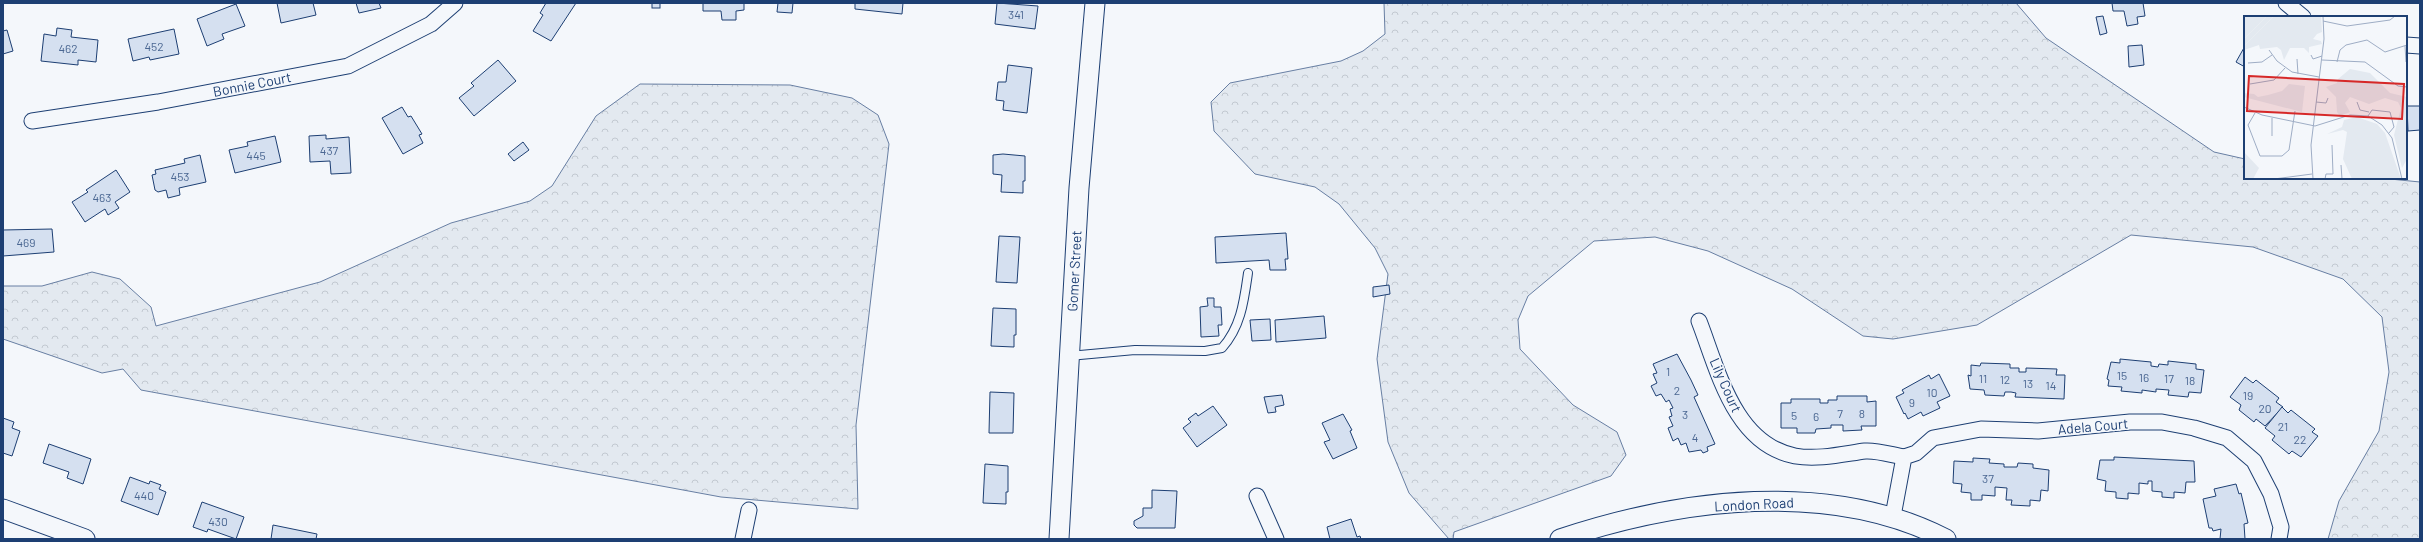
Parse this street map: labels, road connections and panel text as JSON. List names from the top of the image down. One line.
{"streets":{"street":["Bonnie Court","Gomer Street","Lily Court","Adela Court","London Road"]},"crossings":[["Lily Court","Adela Court"]],"house_numbers":["341","452","462","437","445","453","463","469","1","15","16","11","17","12","18","13","14","2","10","19","9","20","7","8","3","5","6","21","4","22","37","440","430"]}
